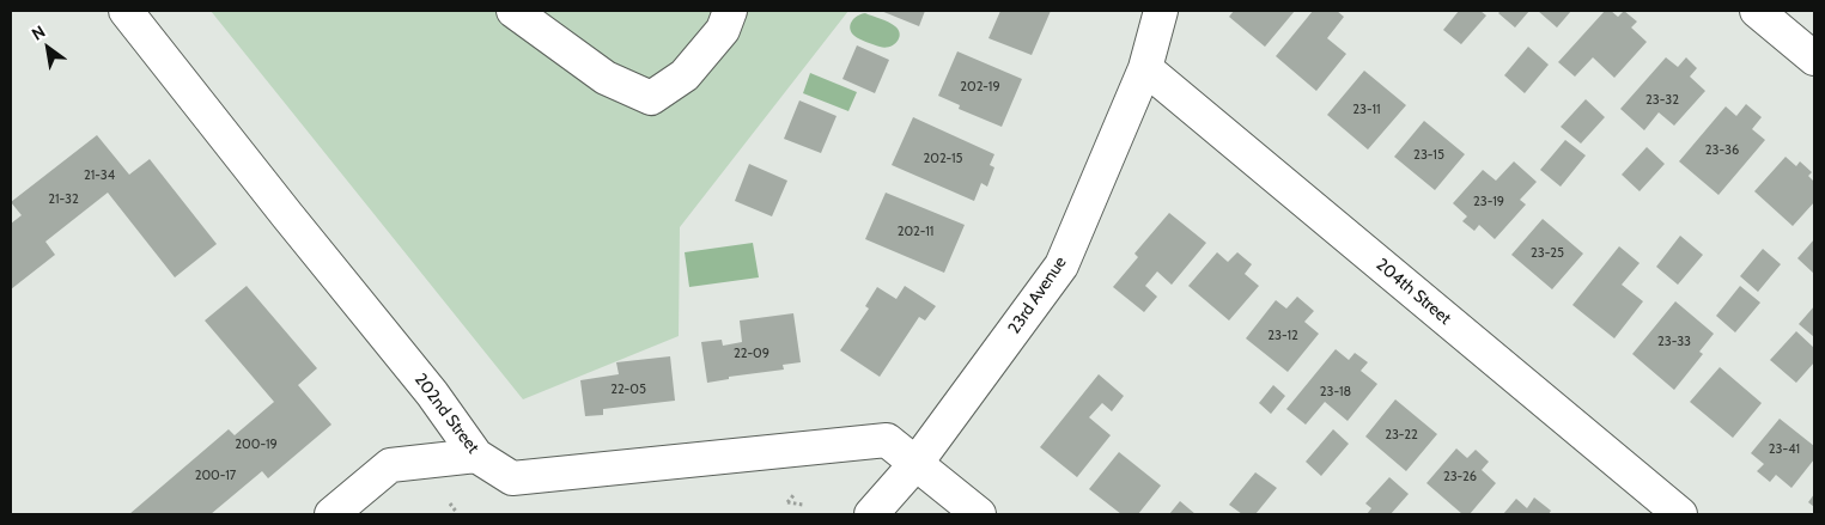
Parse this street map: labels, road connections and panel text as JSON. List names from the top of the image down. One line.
{"streets":{"street":["204th Street","23rd Avenue","202nd Street"]},"crossings":[["204th Street","23rd Avenue"],["23rd Avenue","202nd Street"]],"house_numbers":["202-19","23-32","23-11","23-36","23-15","202-15","21-34","21-32","23-19","202-11","23-25","23-12","23-33","22-09","22-05","23-18","23-22","200-19","23-41","200-17","23-26"],"north":"top left"}
